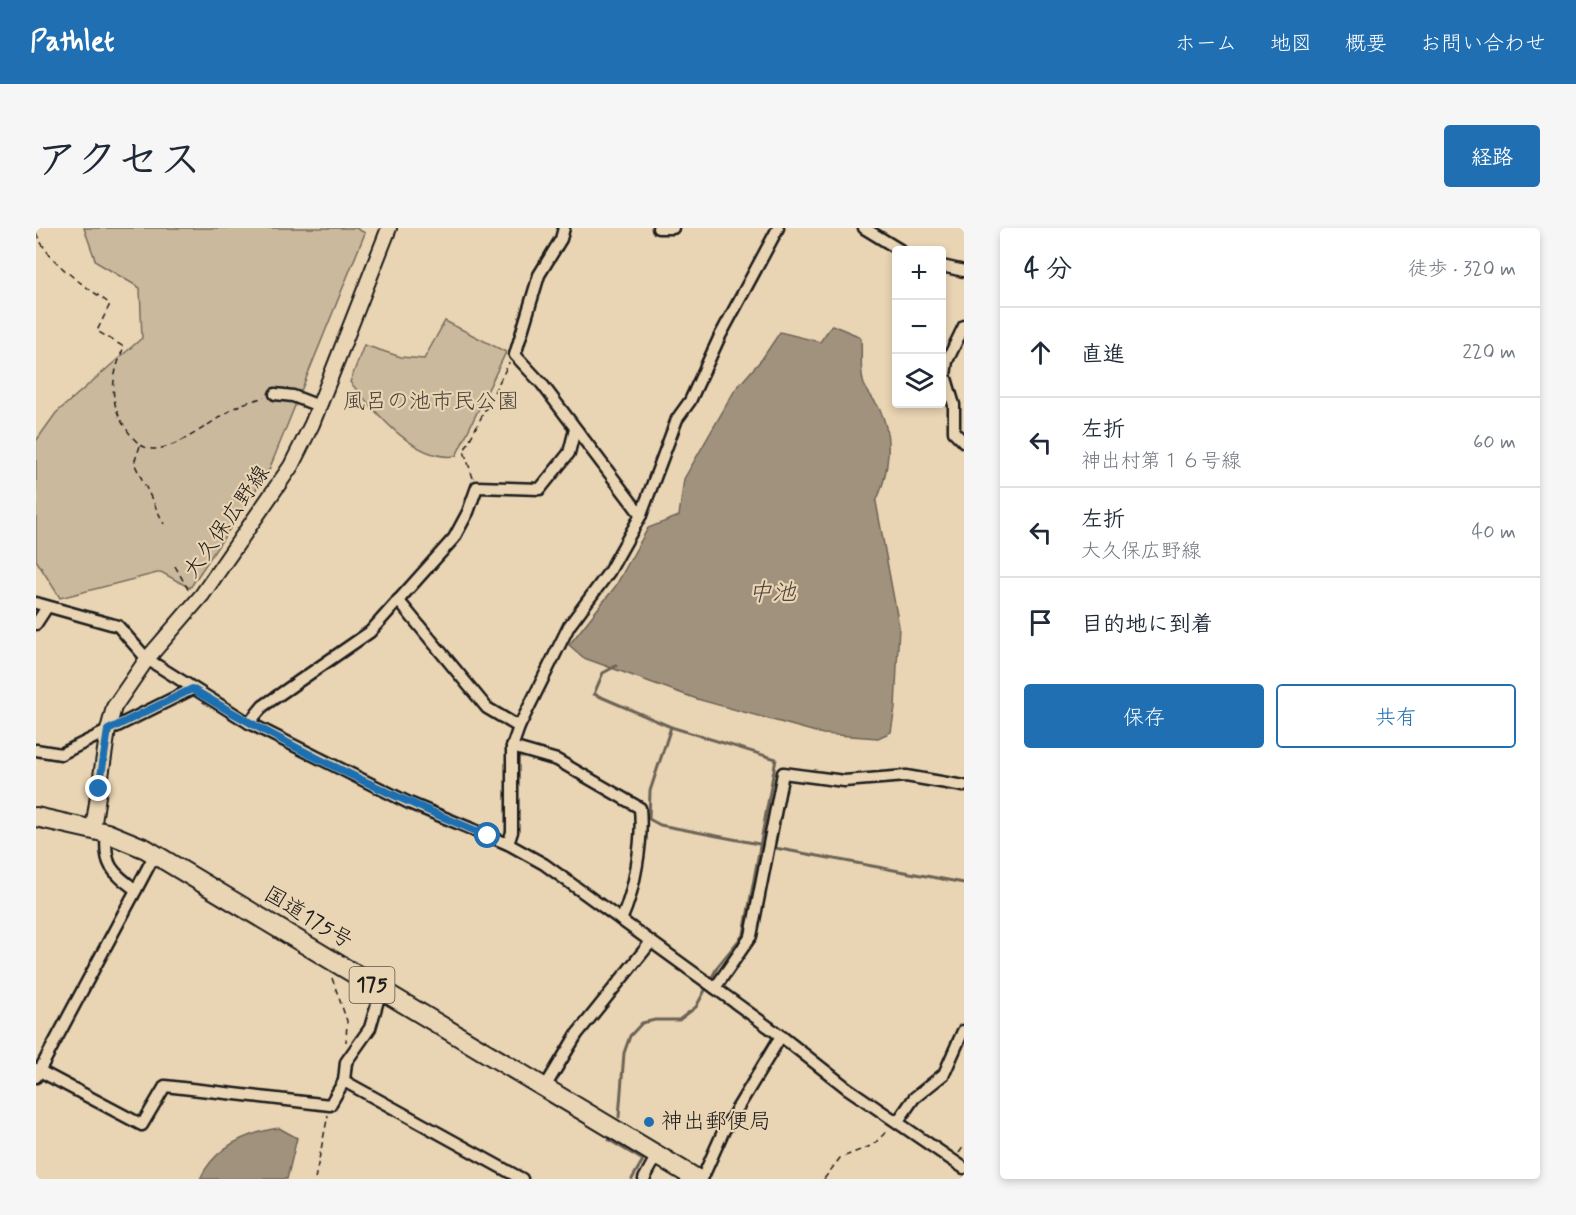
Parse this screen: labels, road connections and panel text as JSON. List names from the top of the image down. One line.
{"streets":{"highway":["国道175号","175"],"street":["大久保広野線"]},"crossings":[["大久保広野線","国道175号"]],"water":["中池"],"parks":["風呂の池市民公園"],"places":["神出郵便局"],"page":{"header":"Pathlet","nav":["ホーム","地図","概要","お問い合わせ"],"title":"アクセス","buttons":["経路",["保存","共有"]],"heading":["4 分","徒歩 · 320 m"],"map_buttons":["+","−"],"list":[["直進","220 m"],["左折","神出村第１６号線","60 m"],["左折","大久保広野線","40 m"],"目的地に到着"]}}
